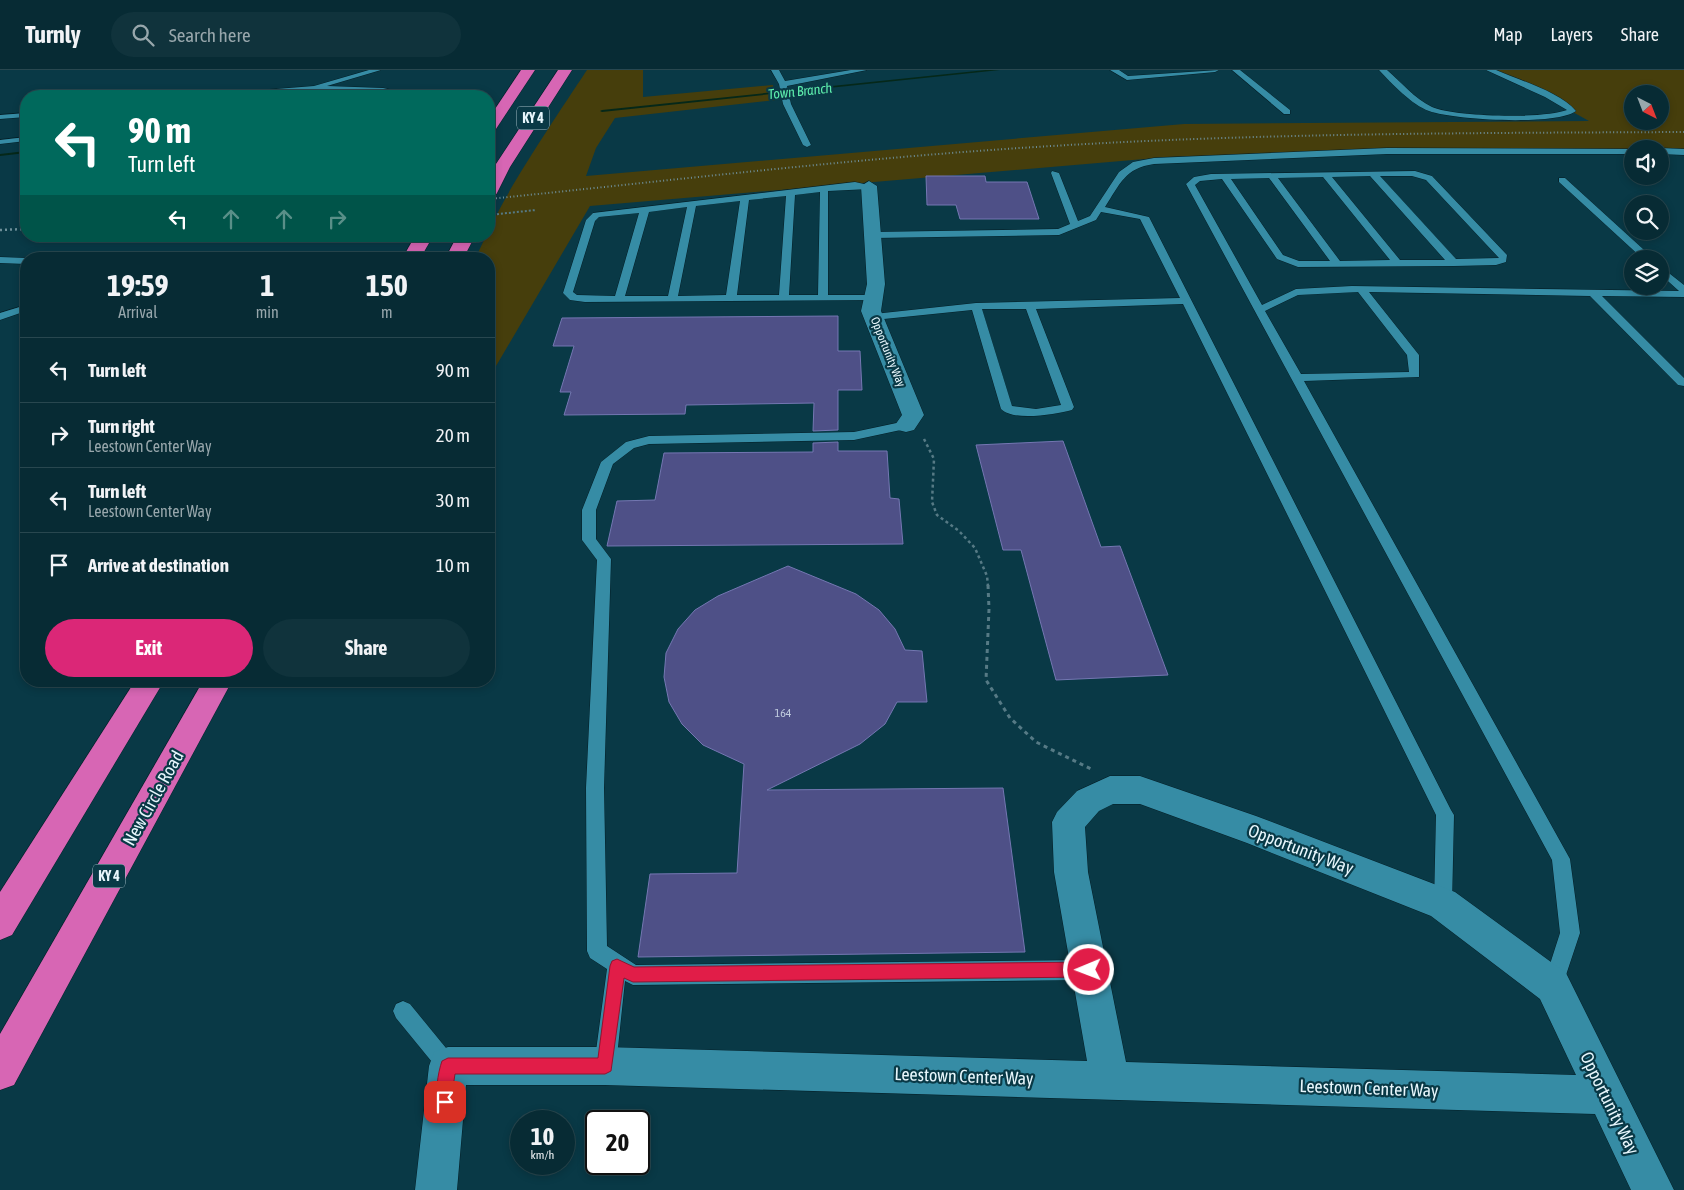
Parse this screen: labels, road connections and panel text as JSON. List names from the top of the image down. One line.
{"streets":{"highway":["KY 4","New Circle Road"],"street":["Opportunity Way","Leestown Center Way"]},"crossings":[["Opportunity Way","Leestown Center Way"]],"water":["Town Branch"],"house_numbers":["164"],"north":"bottom right","page":{"header":"Turnly","search":"Search here","nav":["Map","Layers","Share"],"turn":["90 m","Turn left"],"eta":["19:59","Arrival","1","min","150","m"],"list":[{"name":"Turn left","value":"90 m"},{"name":"Turn right","note":"Leestown Center Way","value":"20 m"},{"name":"Turn left","note":"Leestown Center Way","value":"30 m"},{"name":"Arrive at destination","value":"10 m"}],"buttons":["Exit","Share"],"speed":"10 km/h","limit":"20"}}
